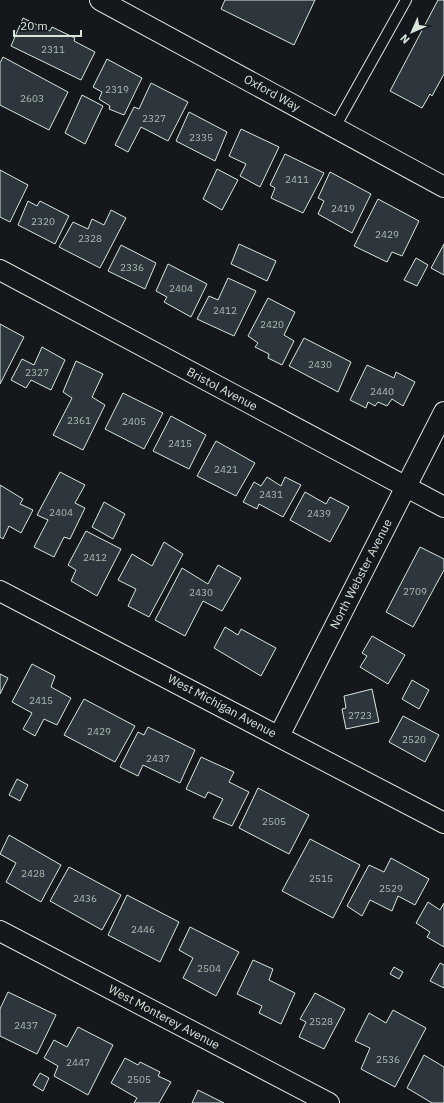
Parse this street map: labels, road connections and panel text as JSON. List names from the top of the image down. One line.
{"streets":{"street":["Oxford Way","Bristol Avenue","North Webster Avenue","West Michigan Avenue","West Monterey Avenue"]},"crossings":[["Bristol Avenue","North Webster Avenue"],["North Webster Avenue","West Michigan Avenue"]],"house_numbers":["2311","2319","2603","2327","2335","2411","2419","2320","2429","2328","2336","2404","2412","2420","2430","2327","2440","2361","2405","2415","2421","2431","2404","2439","2412","2709","2430","2415","2723","2429","2520","2437","2505","2428","2515","2529","2436","2446","2504","2528","2437","2536","2447","2505"],"scale_bar":"20 m","north":"bottom left"}
